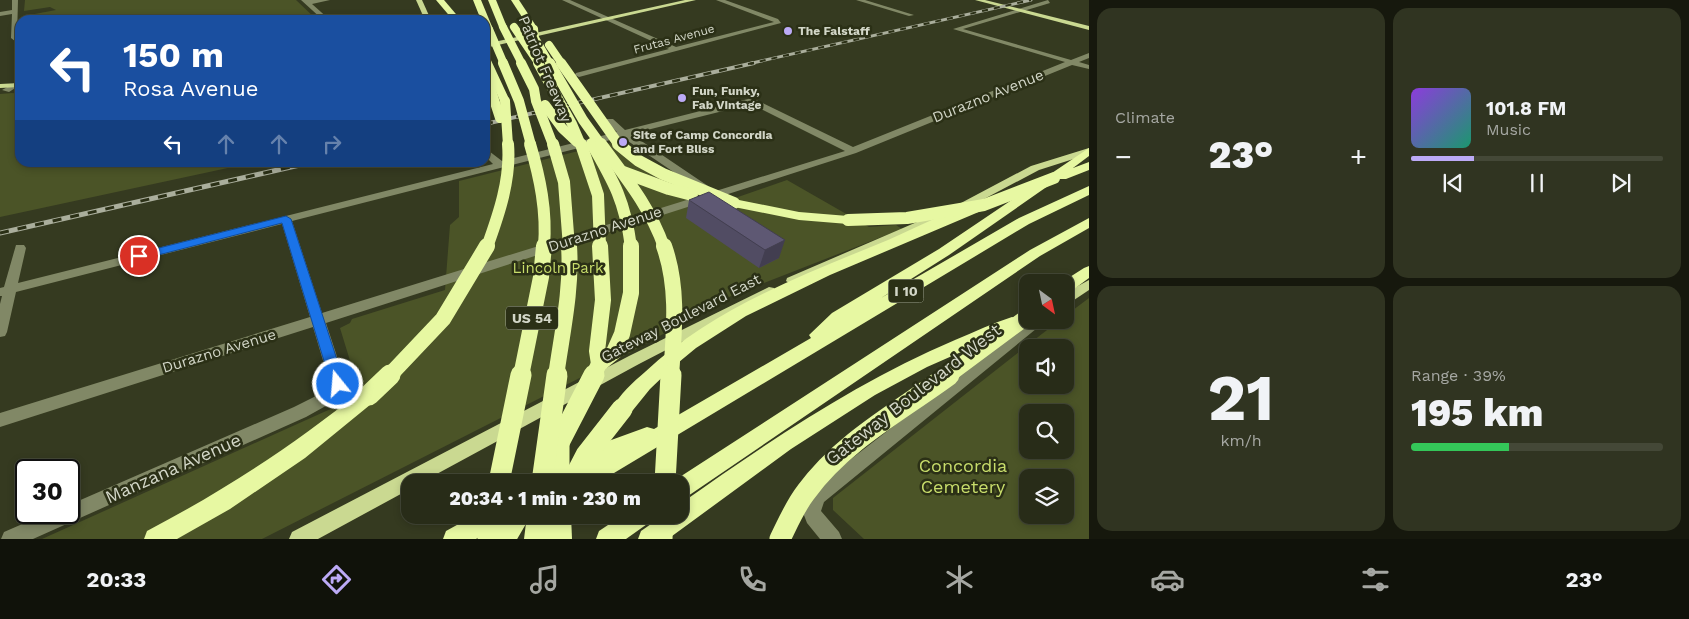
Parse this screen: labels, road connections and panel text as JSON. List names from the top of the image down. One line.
{"streets":{"highway":["Patriot Freeway","I 10","US 54"],"main road":["Gateway Boulevard East"],"street":["Frutas Avenue","Durazno Avenue","Gateway Boulevard West","Manzana Avenue"]},"crossings":[["Durazno Avenue","Manzana Avenue"]],"parks":["Lincoln Park","Concordia Cemetery"],"places":["The Falstaff","Fun, Funky, Fab Vintage","Site of Camp Concordia and Fort Bliss"],"north":"bottom right","page":{"tile":["Climate",["21","km/h"],["Range · 39%","195 km"]],"turn":["150 m","Rosa Avenue"],"song":["101.8 FM","Music"],"heat":["−","23°","+"],"limit":"30","trip":"20:34 · 1 min · 230 m","tabs":["20:33","23°"]}}
